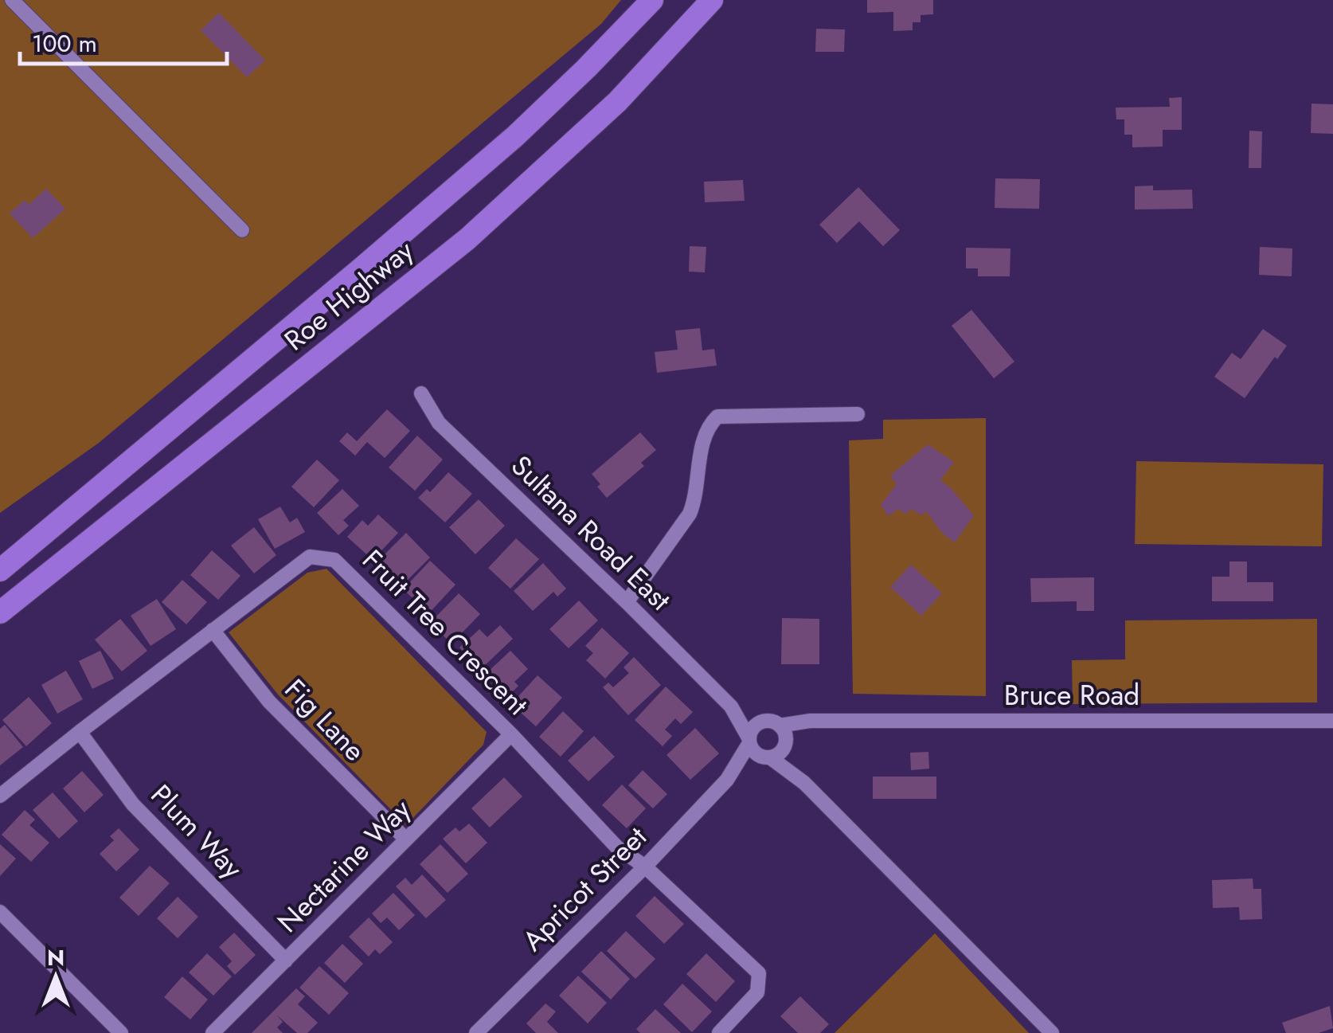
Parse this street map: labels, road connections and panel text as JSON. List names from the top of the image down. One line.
{"streets":{"highway":["Roe Highway"],"street":["Sultana Road East","Fruit Tree Crescent","Bruce Road","Fig Lane","Plum Way","Nectarine Way","Apricot Street"]},"crossings":[["Sultana Road East","Bruce Road"],["Sultana Road East","Apricot Street"],["Fruit Tree Crescent","Fig Lane"],["Fruit Tree Crescent","Plum Way"],["Fruit Tree Crescent","Nectarine Way"],["Fruit Tree Crescent","Apricot Street"],["Bruce Road","Apricot Street"],["Fig Lane","Nectarine Way"],["Plum Way","Nectarine Way"]],"scale_bar":"100 m","north":"top"}
